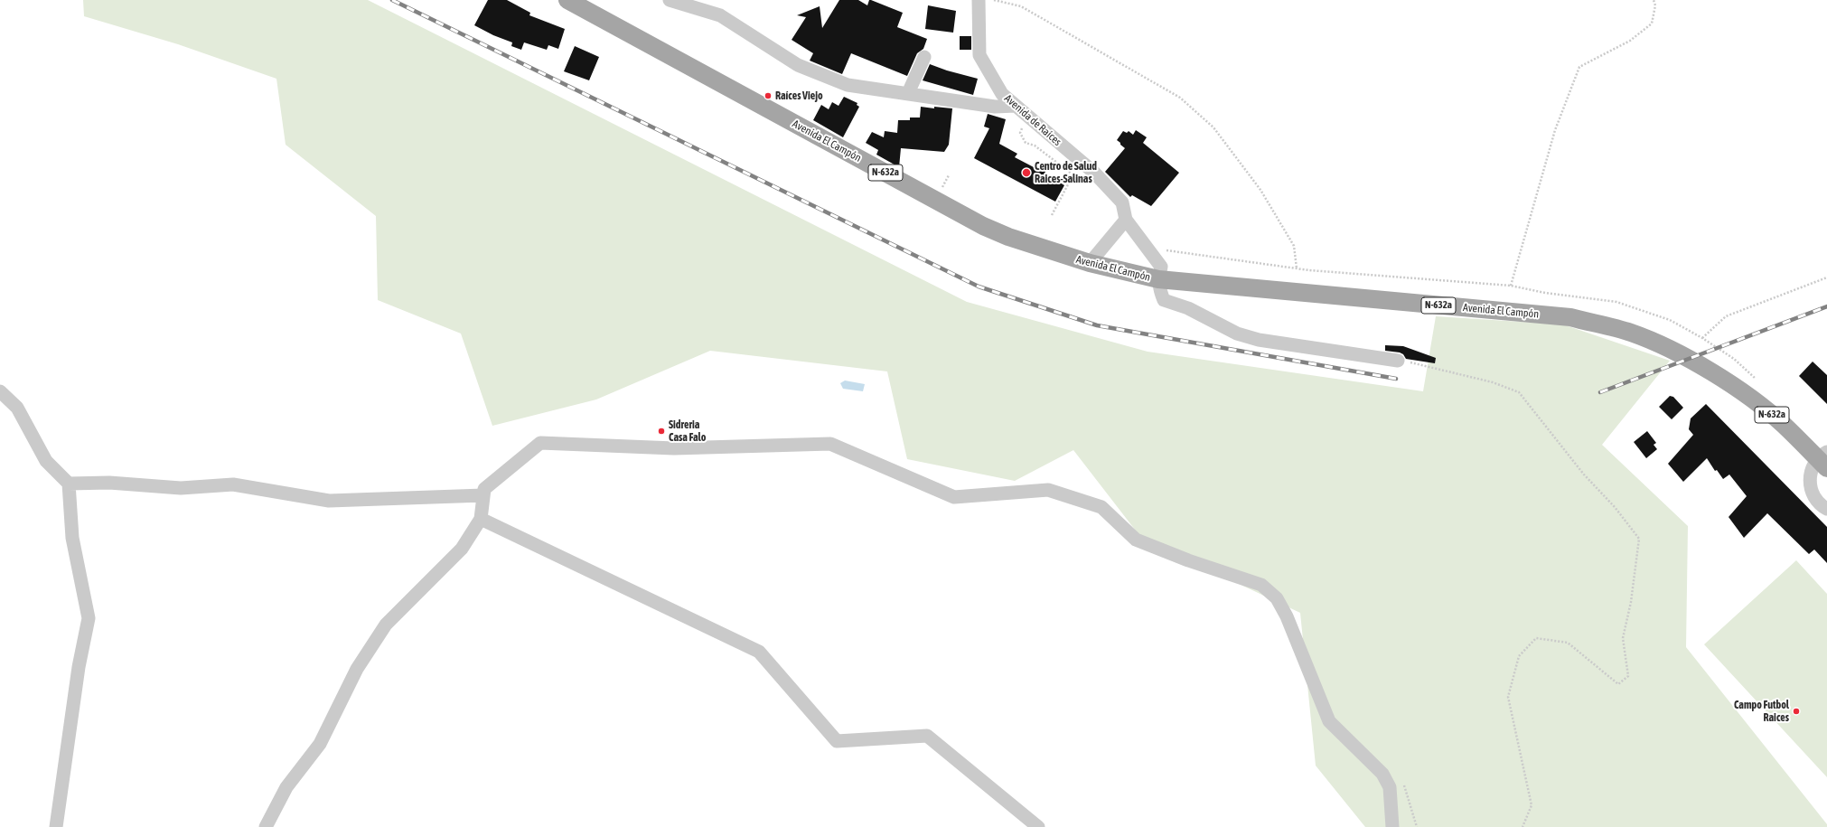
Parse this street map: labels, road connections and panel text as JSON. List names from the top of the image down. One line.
{"streets":{"main road":["Avenida El Campón","N-632a"],"street":["Avenida de Raíces"]},"crossings":[["Avenida de Raíces","Avenida El Campón"]],"places":["Raíces Viejo","Centro de Salud Raices-Salinas","Sidreria Casa Falo","Campo Futbol Raices"]}
